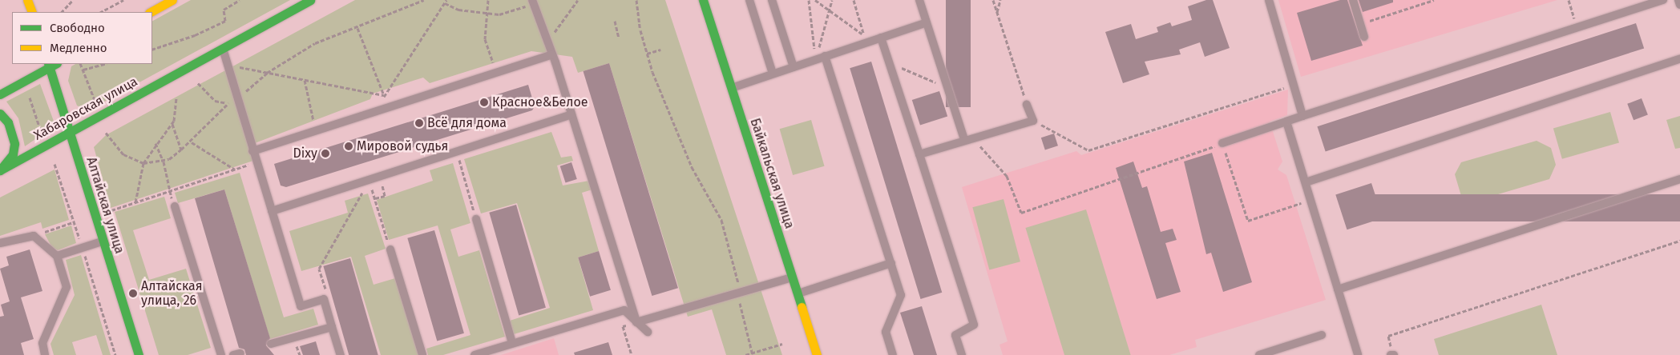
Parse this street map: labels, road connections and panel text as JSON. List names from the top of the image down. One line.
{"streets":{"street":["Хабаровская улица","Байкальская улица","Алтайская улица"]},"crossings":[["Хабаровская улица","Алтайская улица"]],"places":["Красное&Белое","Всё для дома","Мировой судья","Dixy","Алтайская улица, 26"],"legend":["Свободно","Медленно"]}
